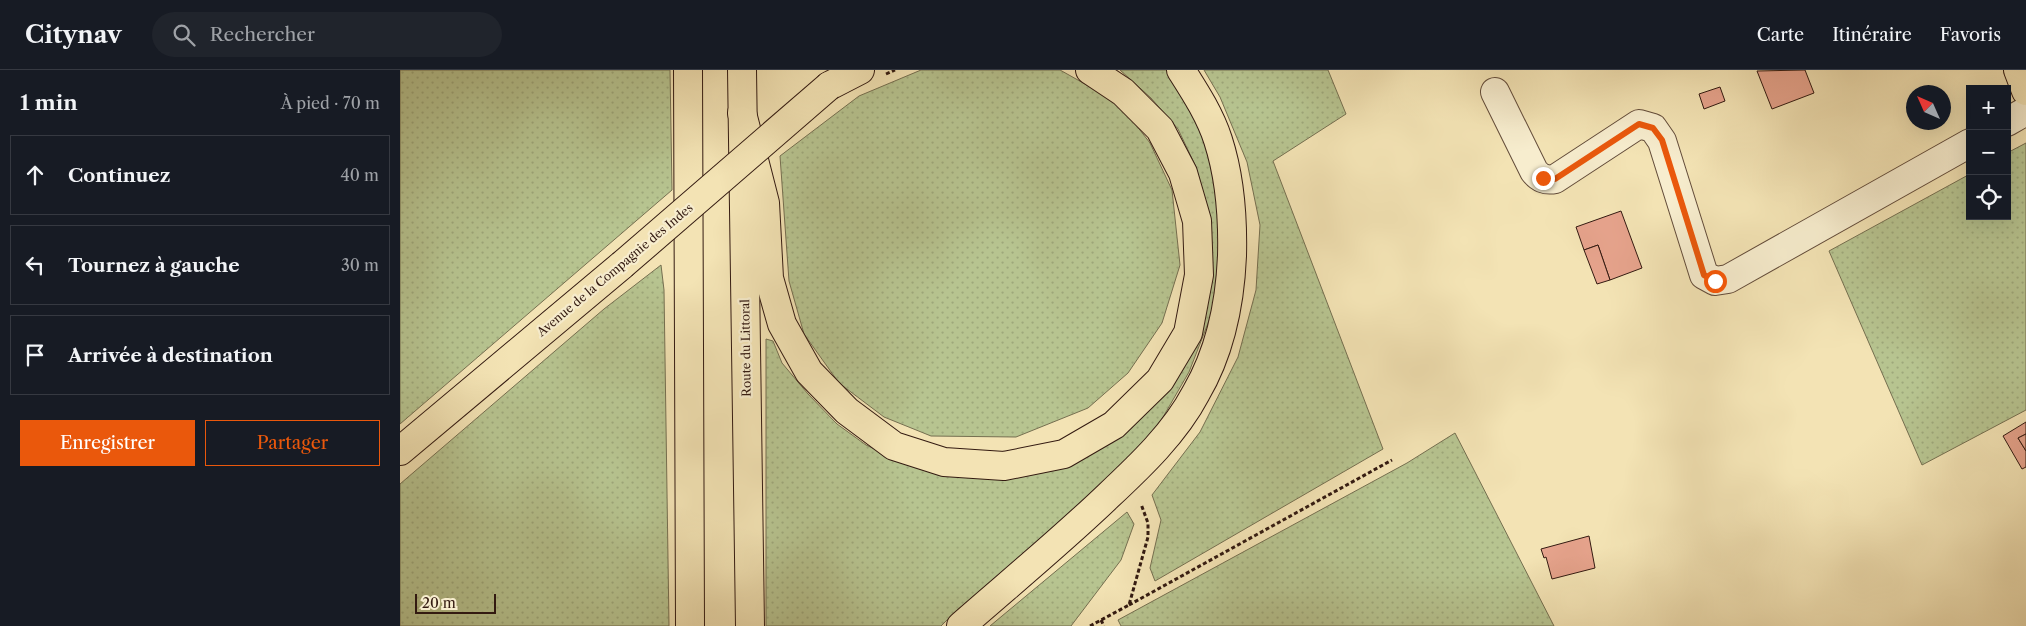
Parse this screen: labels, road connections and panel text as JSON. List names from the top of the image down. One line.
{"streets":{"main road":["Avenue de la Compagnie des Indes","Route du Littoral"]},"scale_bar":"20 m","north":"top left","page":{"header":"Citynav","search":"Rechercher","nav":["Carte","Itinéraire","Favoris"],"heading":["1 min","À pied · 70 m"],"map_buttons":["+","−"],"list":[["Continuez","40 m"],["Tournez à gauche","30 m"],"Arrivée à destination"],"buttons":["Enregistrer","Partager"],"scale":"20 m"}}
